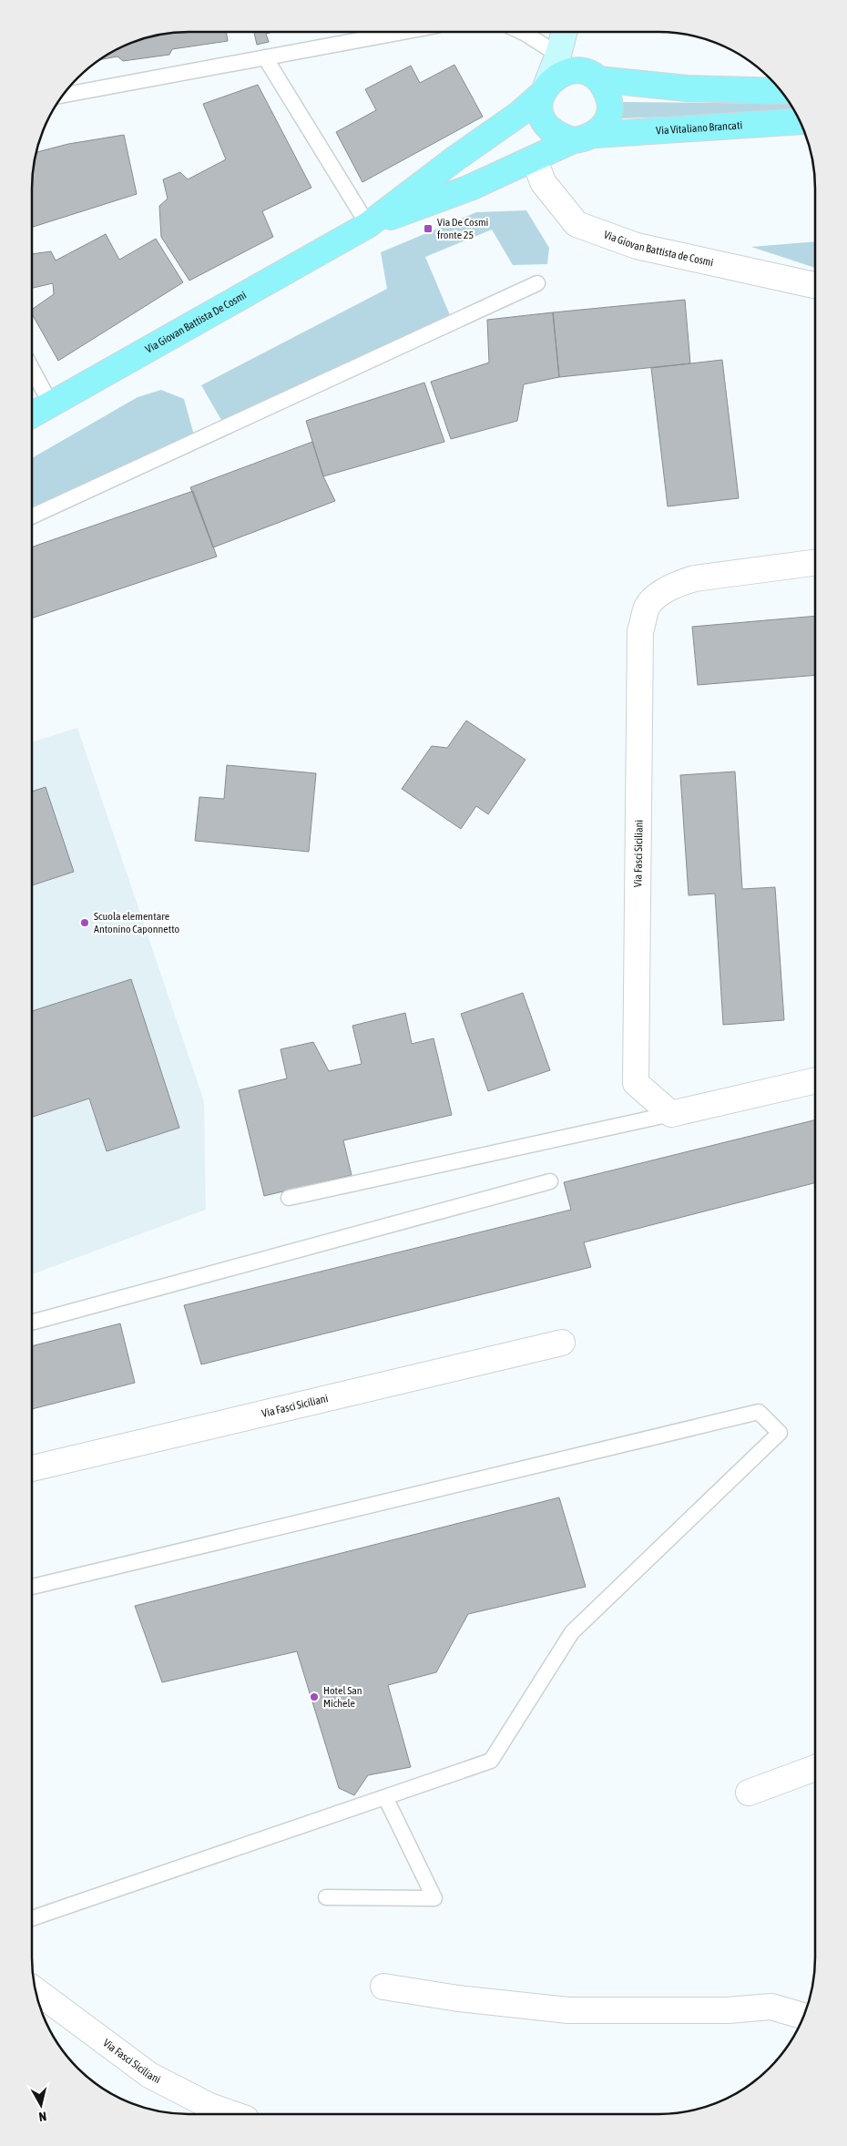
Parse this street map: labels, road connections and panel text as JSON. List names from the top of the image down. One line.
{"streets":{"main road":["Via Vitaliano Brancati","Via Giovan Battista De Cosmi"],"street":["Via Giovan Battista de Cosmi","Via Fasci Siciliani"]},"places":{"transit":["Via De Cosmi fronte 25"],"other":["Scuola elementare Antonino Caponnetto","Hotel San Michele"]},"north":"bottom"}
